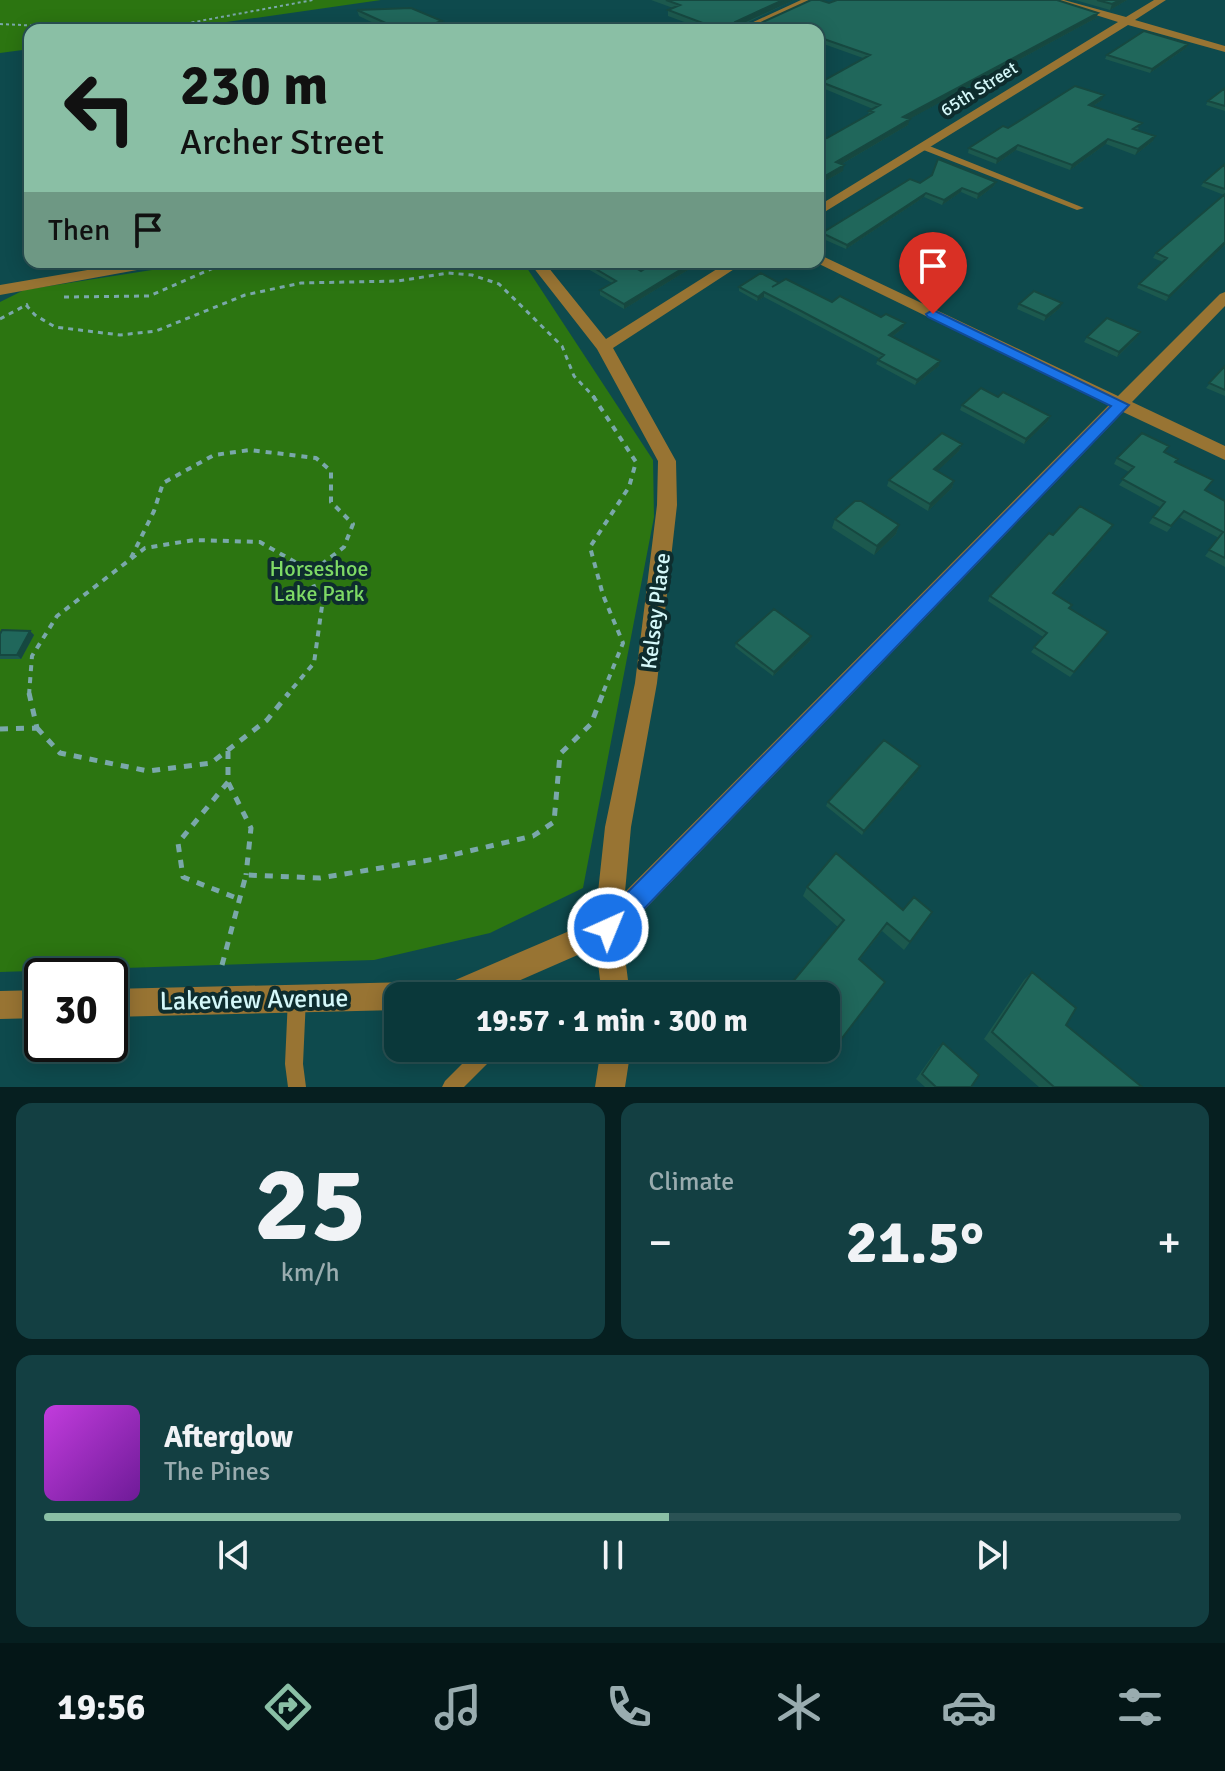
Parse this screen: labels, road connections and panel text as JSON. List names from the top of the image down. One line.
{"streets":{"street":["65th Street","Kelsey Place","Lakeview Avenue"]},"crossings":[["Kelsey Place","Lakeview Avenue"]],"parks":["Horseshoe Lake Park"],"page":{"turn":["230 m","Archer Street"],"then":"Then","limit":"30","trip":"19:57 · 1 min · 300 m","tile":[["25","km/h"],"Climate"],"heat":["−","21.5°","+"],"song":["Afterglow","The Pines"],"tabs":"19:56"}}
